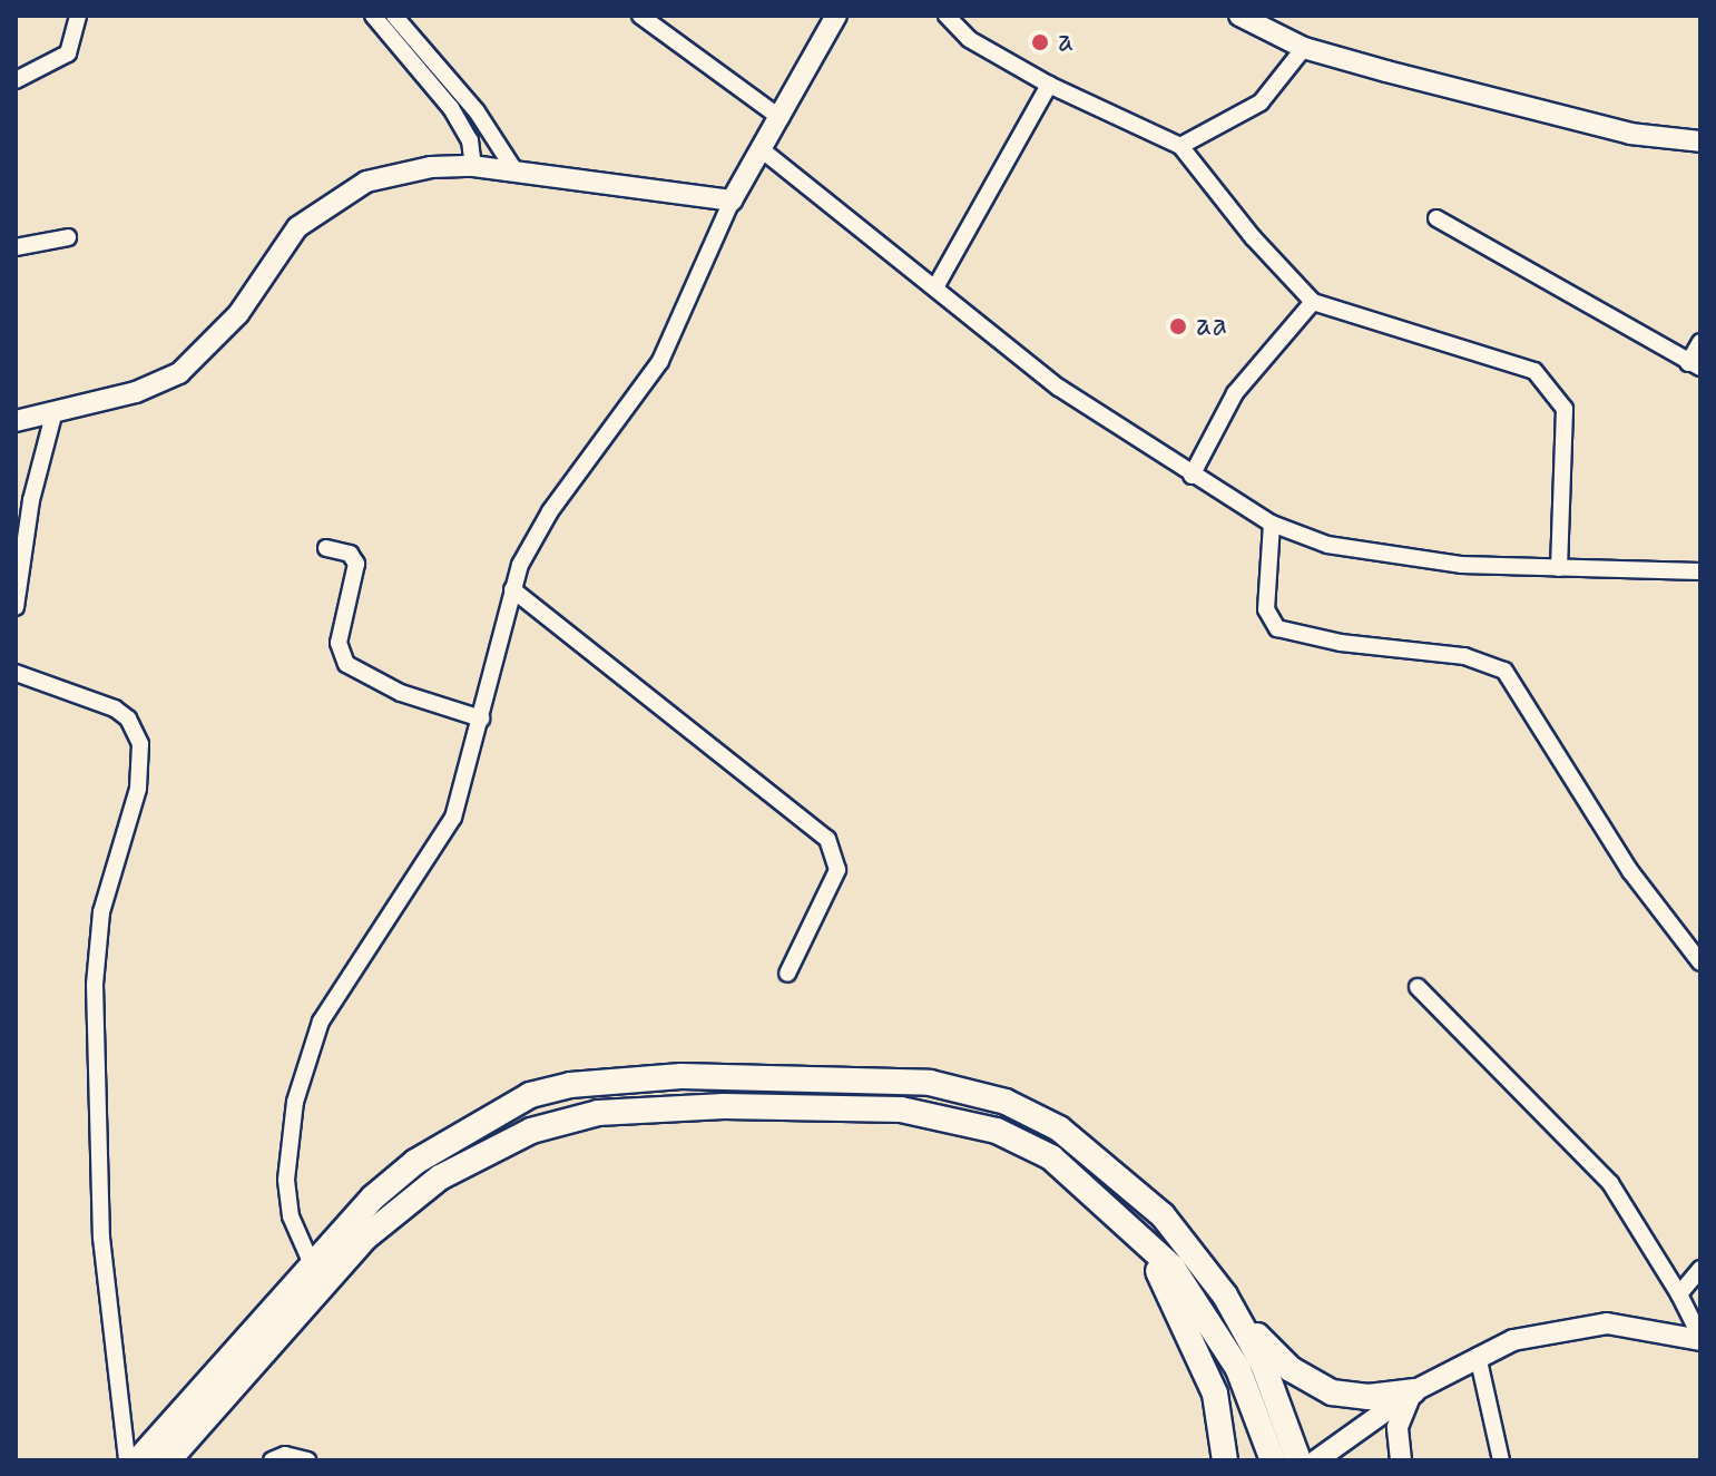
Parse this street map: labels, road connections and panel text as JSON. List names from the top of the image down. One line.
{"places":["a","aa"]}
